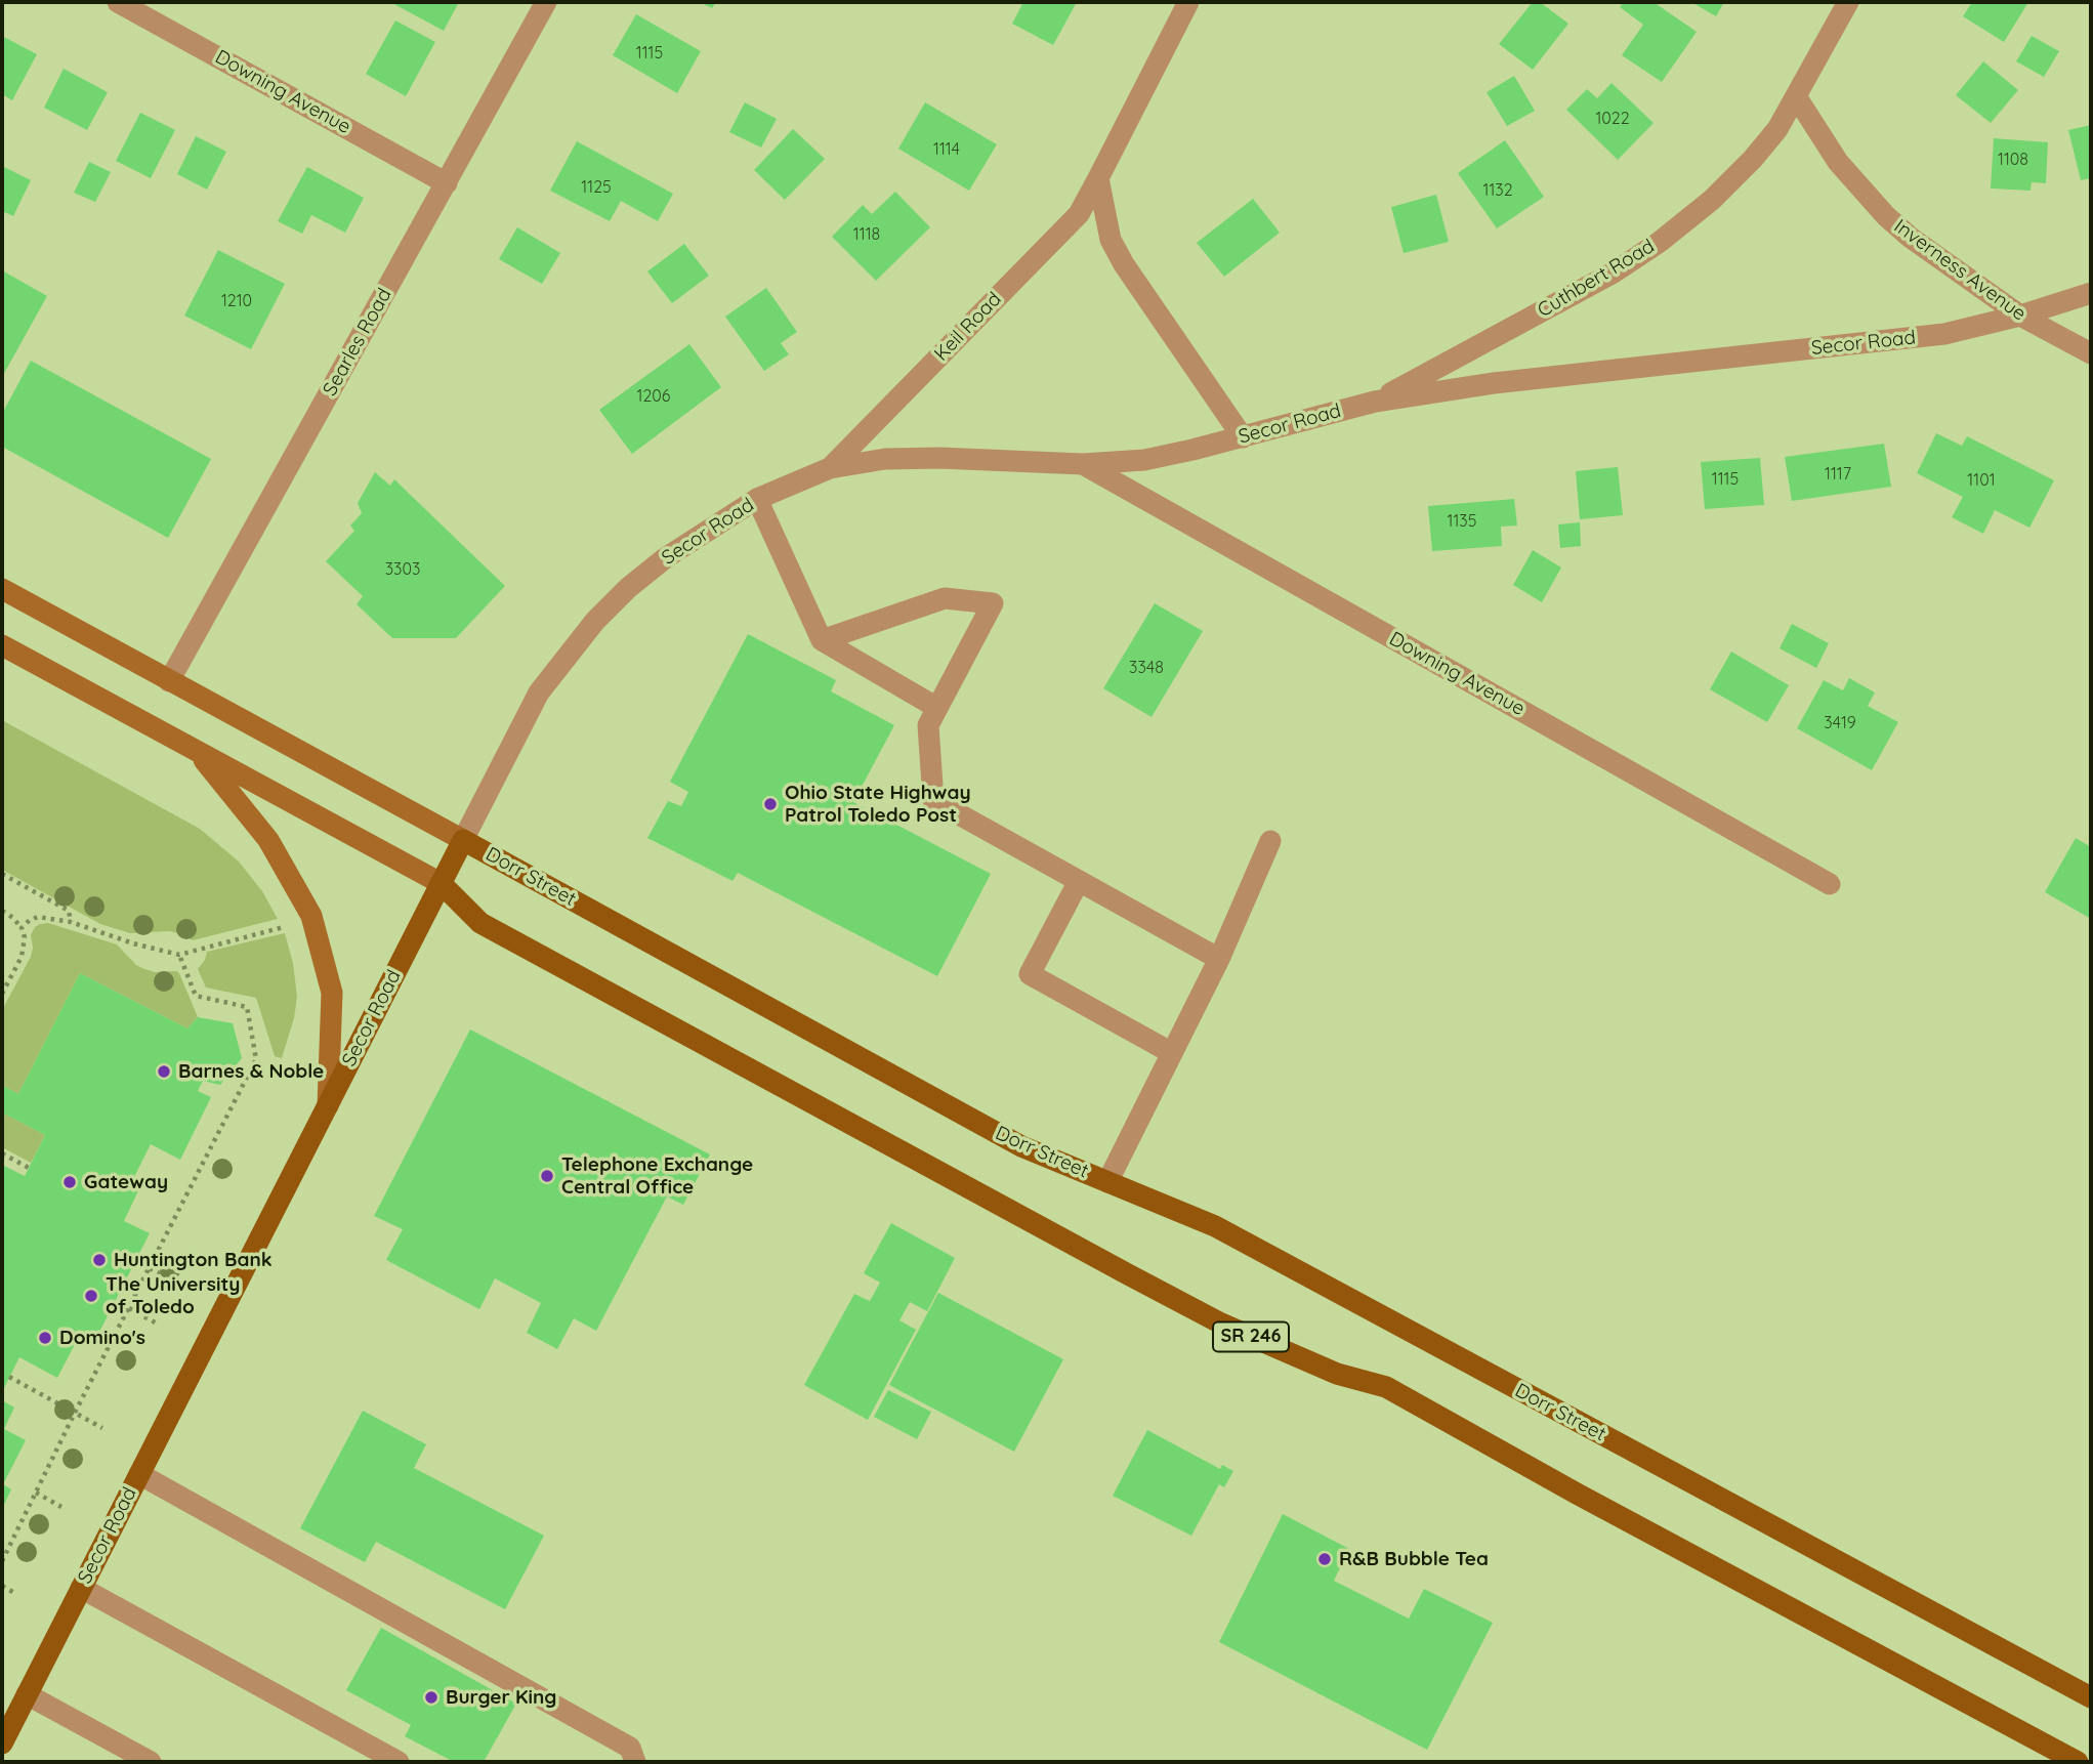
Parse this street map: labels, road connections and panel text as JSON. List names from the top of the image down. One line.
{"streets":{"main road":["Secor Road","Dorr Street","SR 246"],"street":["Downing Avenue","Inverness Avenue","Cuthbert Road","Keil Road","Searles Road"]},"crossings":[["Downing Avenue","Searles Road"],["Downing Avenue","Secor Road"],["Inverness Avenue","Cuthbert Road"],["Inverness Avenue","Secor Road"],["Cuthbert Road","Secor Road"],["Keil Road","Secor Road"],["Searles Road","Dorr Street"],["Secor Road","Dorr Street"],["Secor Road","SR 246"]],"places":["Ohio State Highway Patrol Toledo Post","Barnes & Noble","Telephone Exchange Central Office","Gateway","Huntington Bank","The University of Toledo","Domino's","R&B Bubble Tea","Burger King"],"house_numbers":["1115","1022","1114","1108","1125","1132","1118","1210","1206","1117","1115","1101","1135","3303","3348","3419"]}
